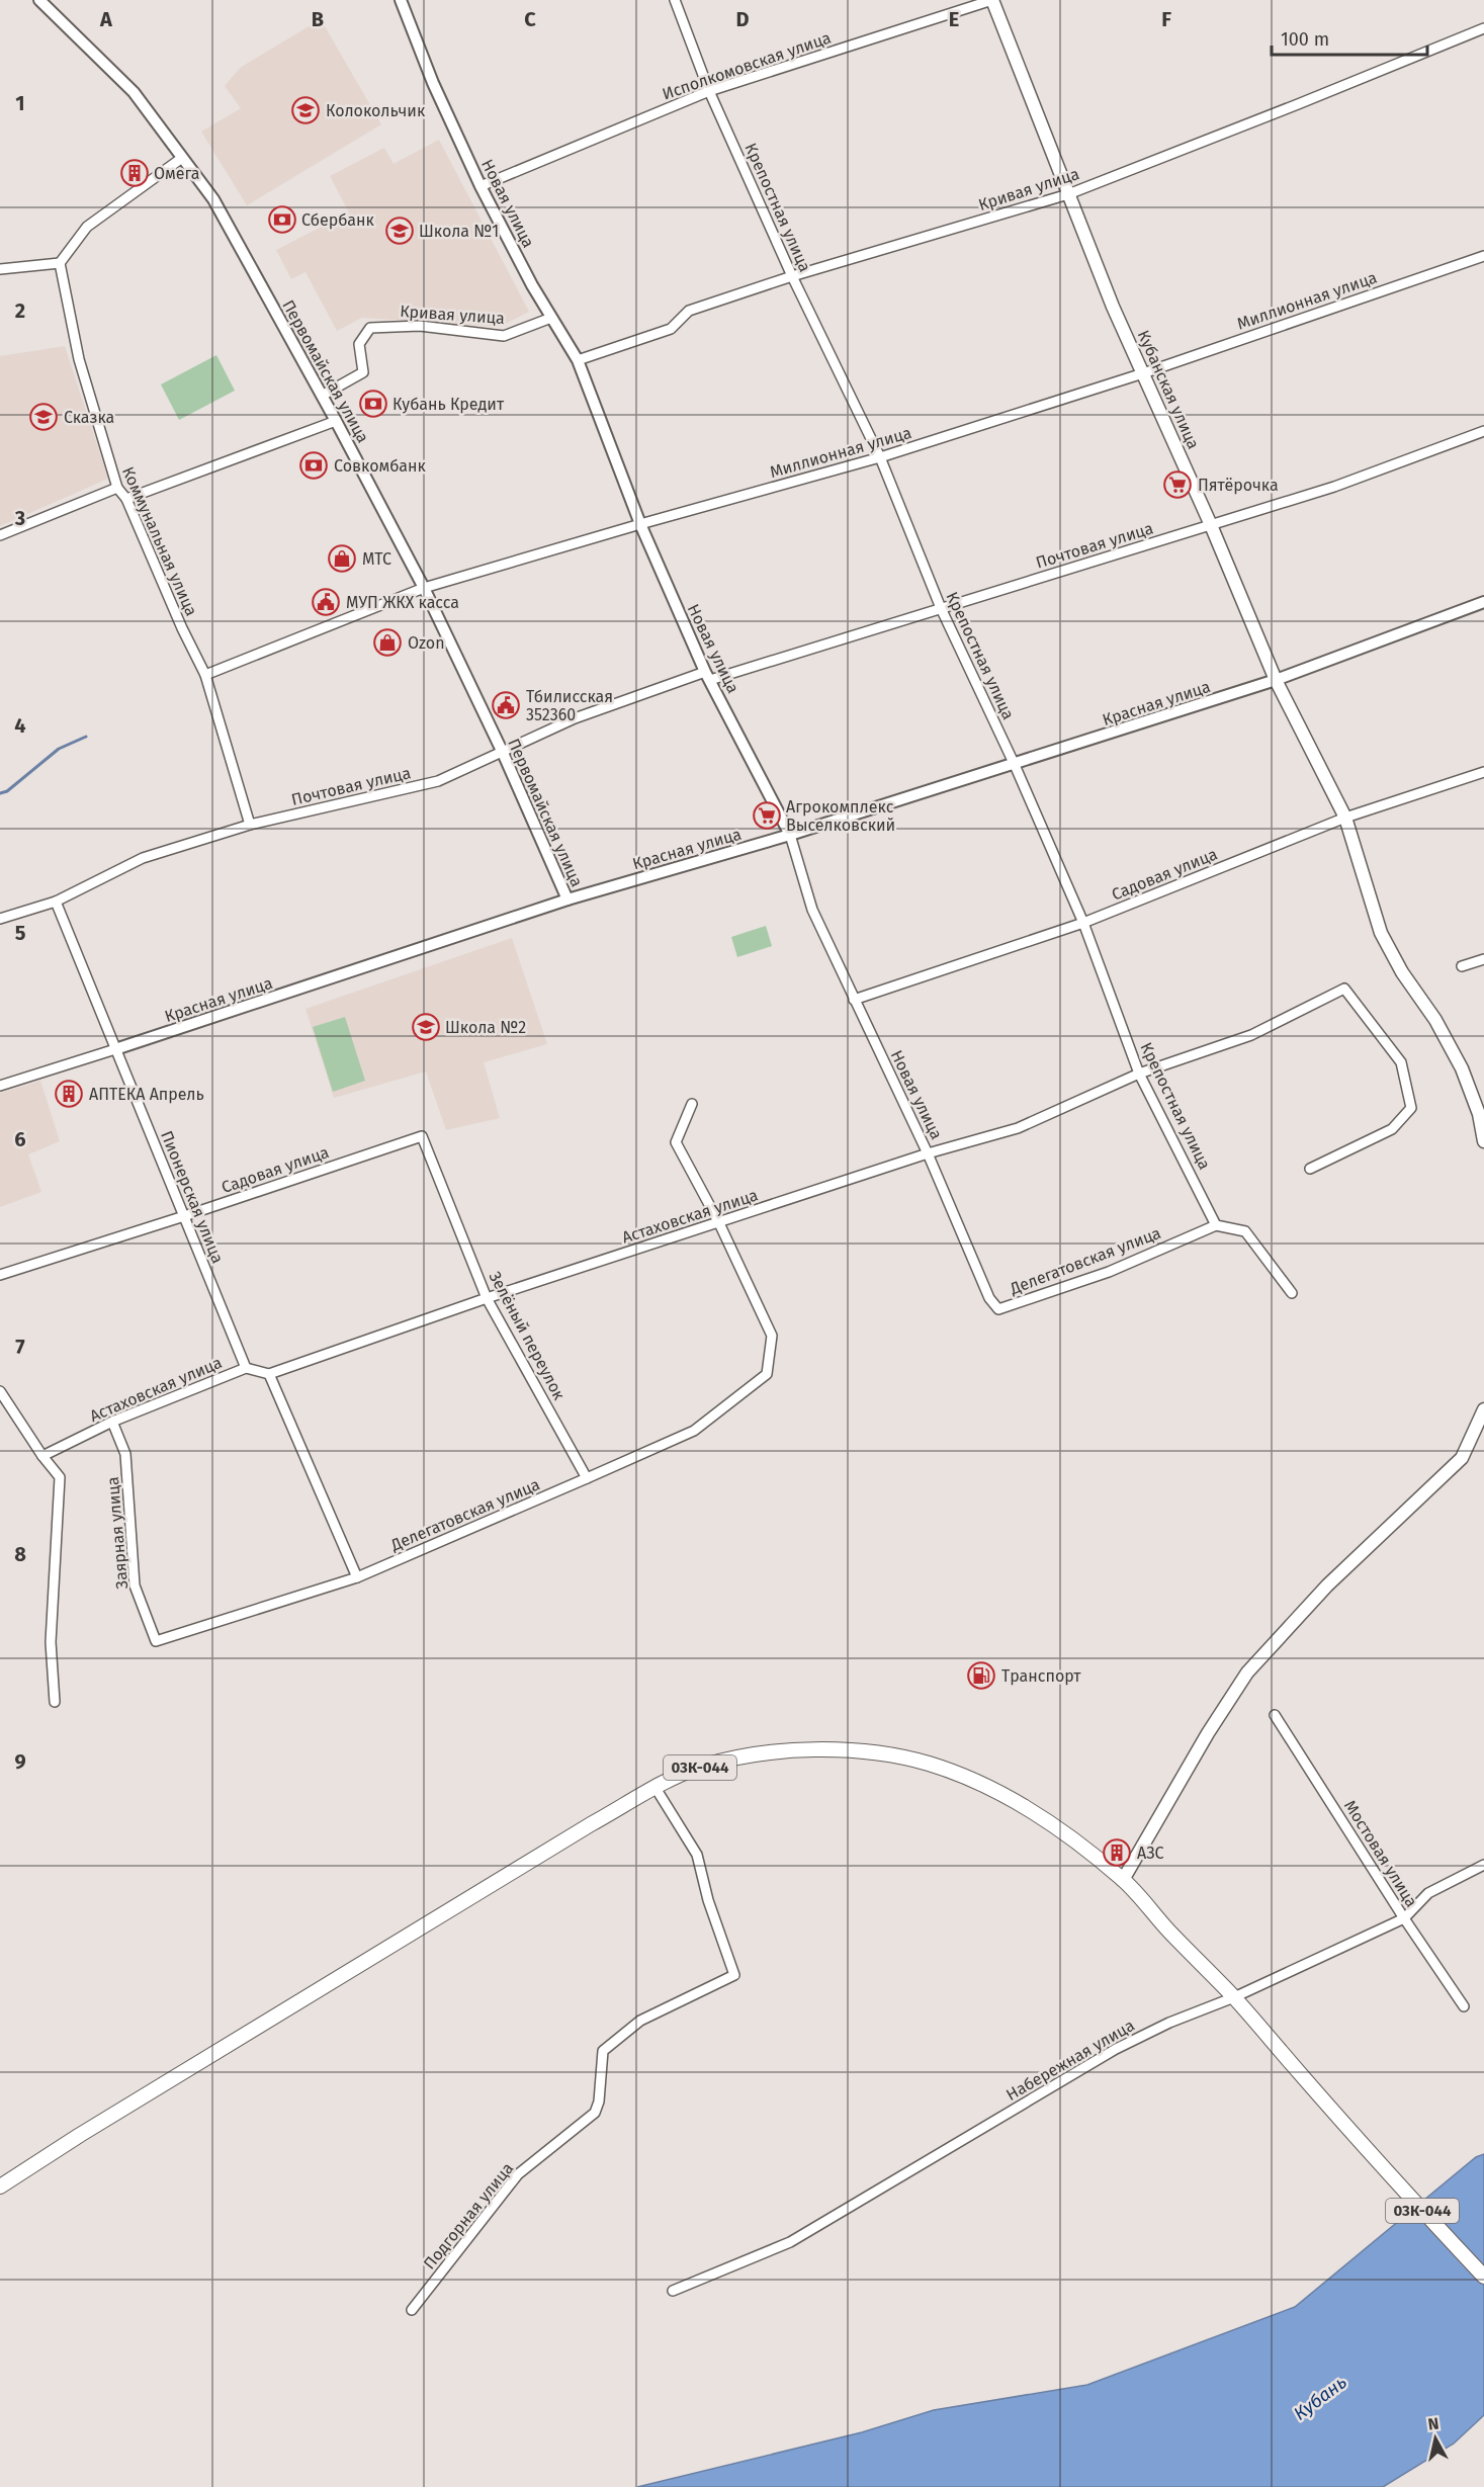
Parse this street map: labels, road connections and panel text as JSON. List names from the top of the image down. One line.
{"streets":{"main road":["Кубанская улица","03К-044"],"street":["Исполкомовская улица","Кривая улица","Новая улица","Крепостная улица","Миллионная улица","Первомайская улица","Коммунальная улица","Почтовая улица","Красная улица","Садовая улица","Пионерская улица","Астаховская улица","Делегатовская улица","Зелёный переулок","Заярная улица","Мостовая улица","Набережная улица","Подгорная улица"]},"crossings":[["Исполкомовская улица","Новая улица"],["Исполкомовская улица","Крепостная улица"],["Исполкомовская улица","Кубанская улица"],["Кривая улица","Новая улица"],["Кривая улица","Крепостная улица"],["Кривая улица","Первомайская улица"],["Кривая улица","Кубанская улица"],["Новая улица","Миллионная улица"],["Новая улица","Почтовая улица"],["Новая улица","Красная улица"],["Новая улица","Садовая улица"],["Новая улица","Астаховская улица"],["Новая улица","Делегатовская улица"],["Крепостная улица","Миллионная улица"],["Крепостная улица","Почтовая улица"],["Крепостная улица","Красная улица"],["Крепостная улица","Садовая улица"],["Крепостная улица","Астаховская улица"],["Крепостная улица","Делегатовская улица"],["Миллионная улица","Первомайская улица"],["Миллионная улица","Кубанская улица"],["Миллионная улица","Коммунальная улица"],["Первомайская улица","Почтовая улица"],["Первомайская улица","Красная улица"],["Кубанская улица","Почтовая улица"],["Кубанская улица","Красная улица"],["Кубанская улица","Садовая улица"],["Коммунальная улица","Почтовая улица"],["Почтовая улица","Пионерская улица"],["Красная улица","Пионерская улица"],["Садовая улица","Пионерская улица"],["Садовая улица","Зелёный переулок"],["Пионерская улица","Астаховская улица"],["Астаховская улица","Делегатовская улица"],["Астаховская улица","Зелёный переулок"],["Астаховская улица","Заярная улица"],["Делегатовская улица","Зелёный переулок"],["Делегатовская улица","Заярная улица"],["03К-044","Набережная улица"],["03К-044","Подгорная улица"],["Мостовая улица","Набережная улица"]],"water":["Кубань"],"places":{"school or university":["Колокольчик","Школа №1","Сказка","Школа №2"],"building":["Омега","АПТЕКА Апрель","АЗС"],"bank":["Сбербанк","Кубань Кредит","Совкомбанк"],"supermarket":["Пятёрочка","Агрокомплекс Выселковский"],"shop":["МТС","Ozon"],"public building":["МУП ЖКХ касса","Тбилисская 352360"],"fuel station":["Транспорт"]},"scale_bar":"100 m","north":"top","grid":{"columns":["A","B","C","D","E","F"],"rows":["1","2","3","4","5","6","7","8","9"]}}
